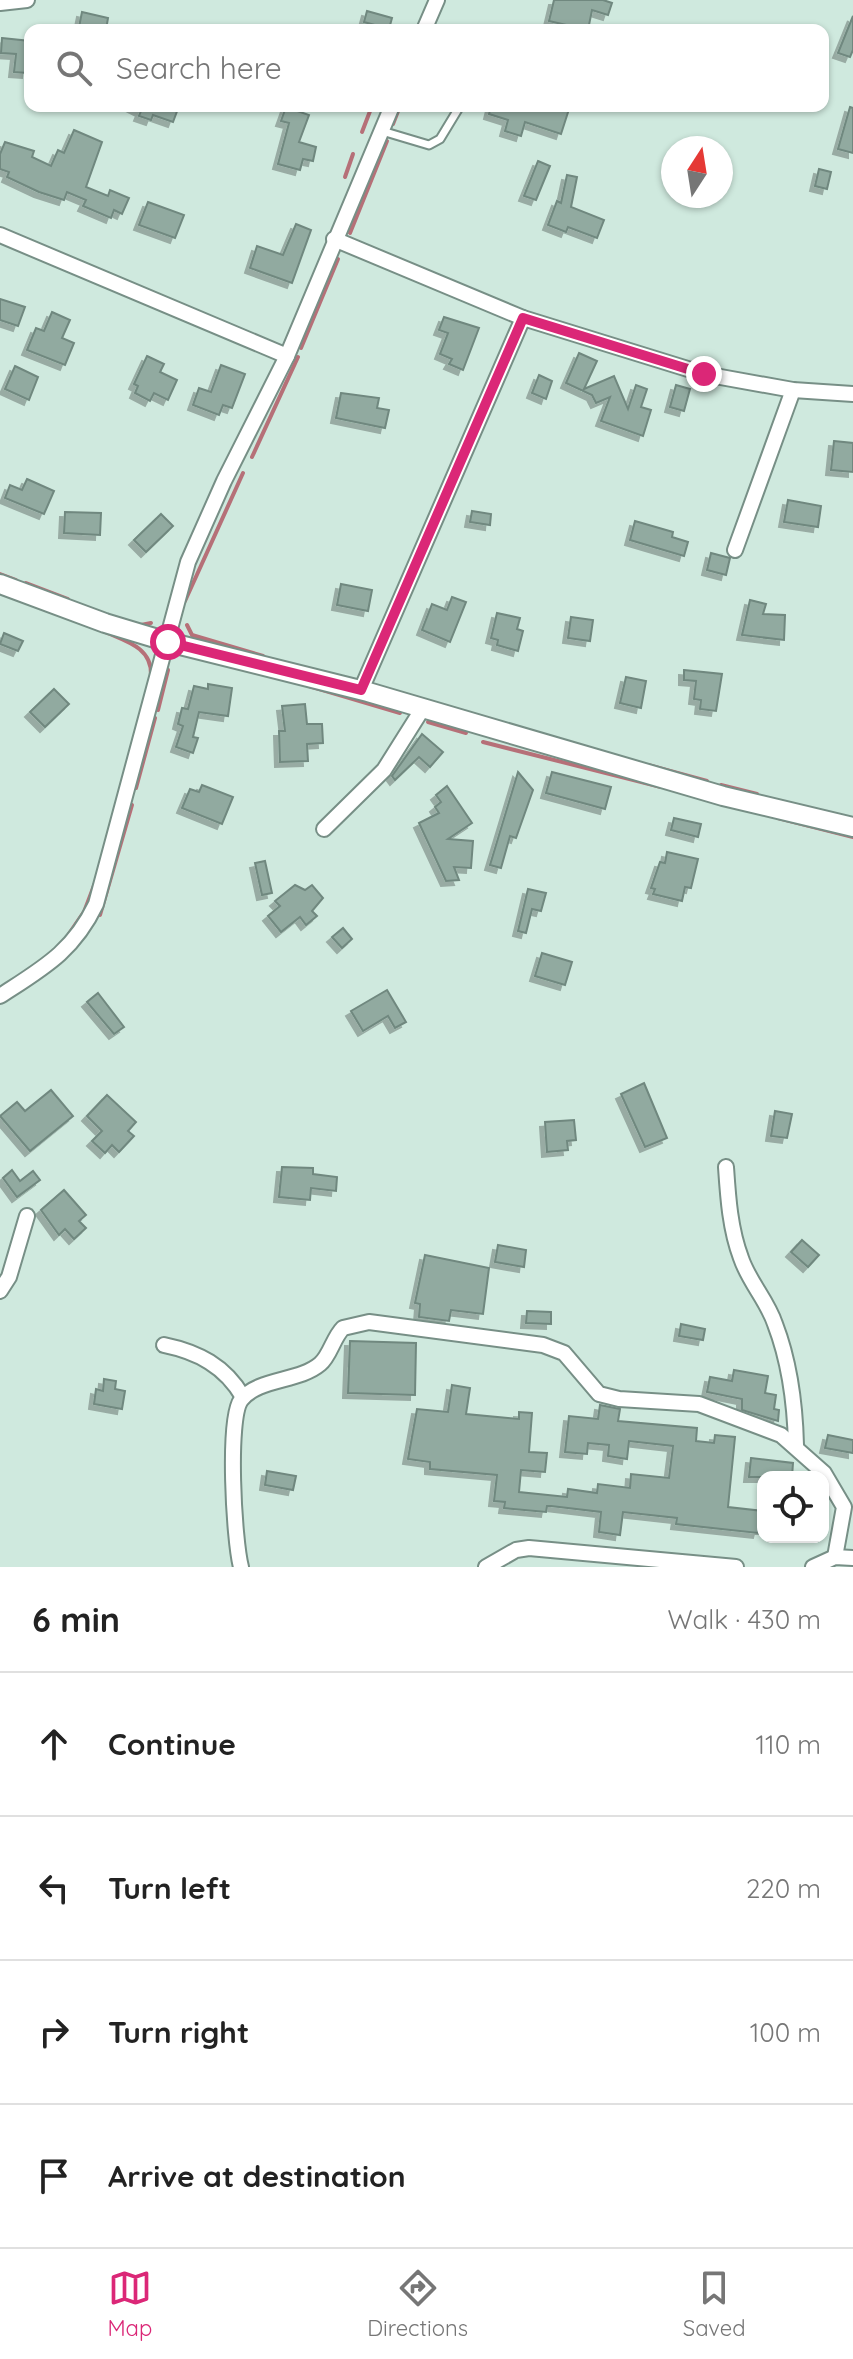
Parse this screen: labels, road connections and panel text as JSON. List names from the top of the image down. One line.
{"north":"top","page":{"search":"Search here","heading":["6 min","Walk · 430 m"],"list":[["Continue","110 m"],["Turn left","220 m"],["Turn right","100 m"],"Arrive at destination"],"nav":["Map","Directions","Saved"]}}
